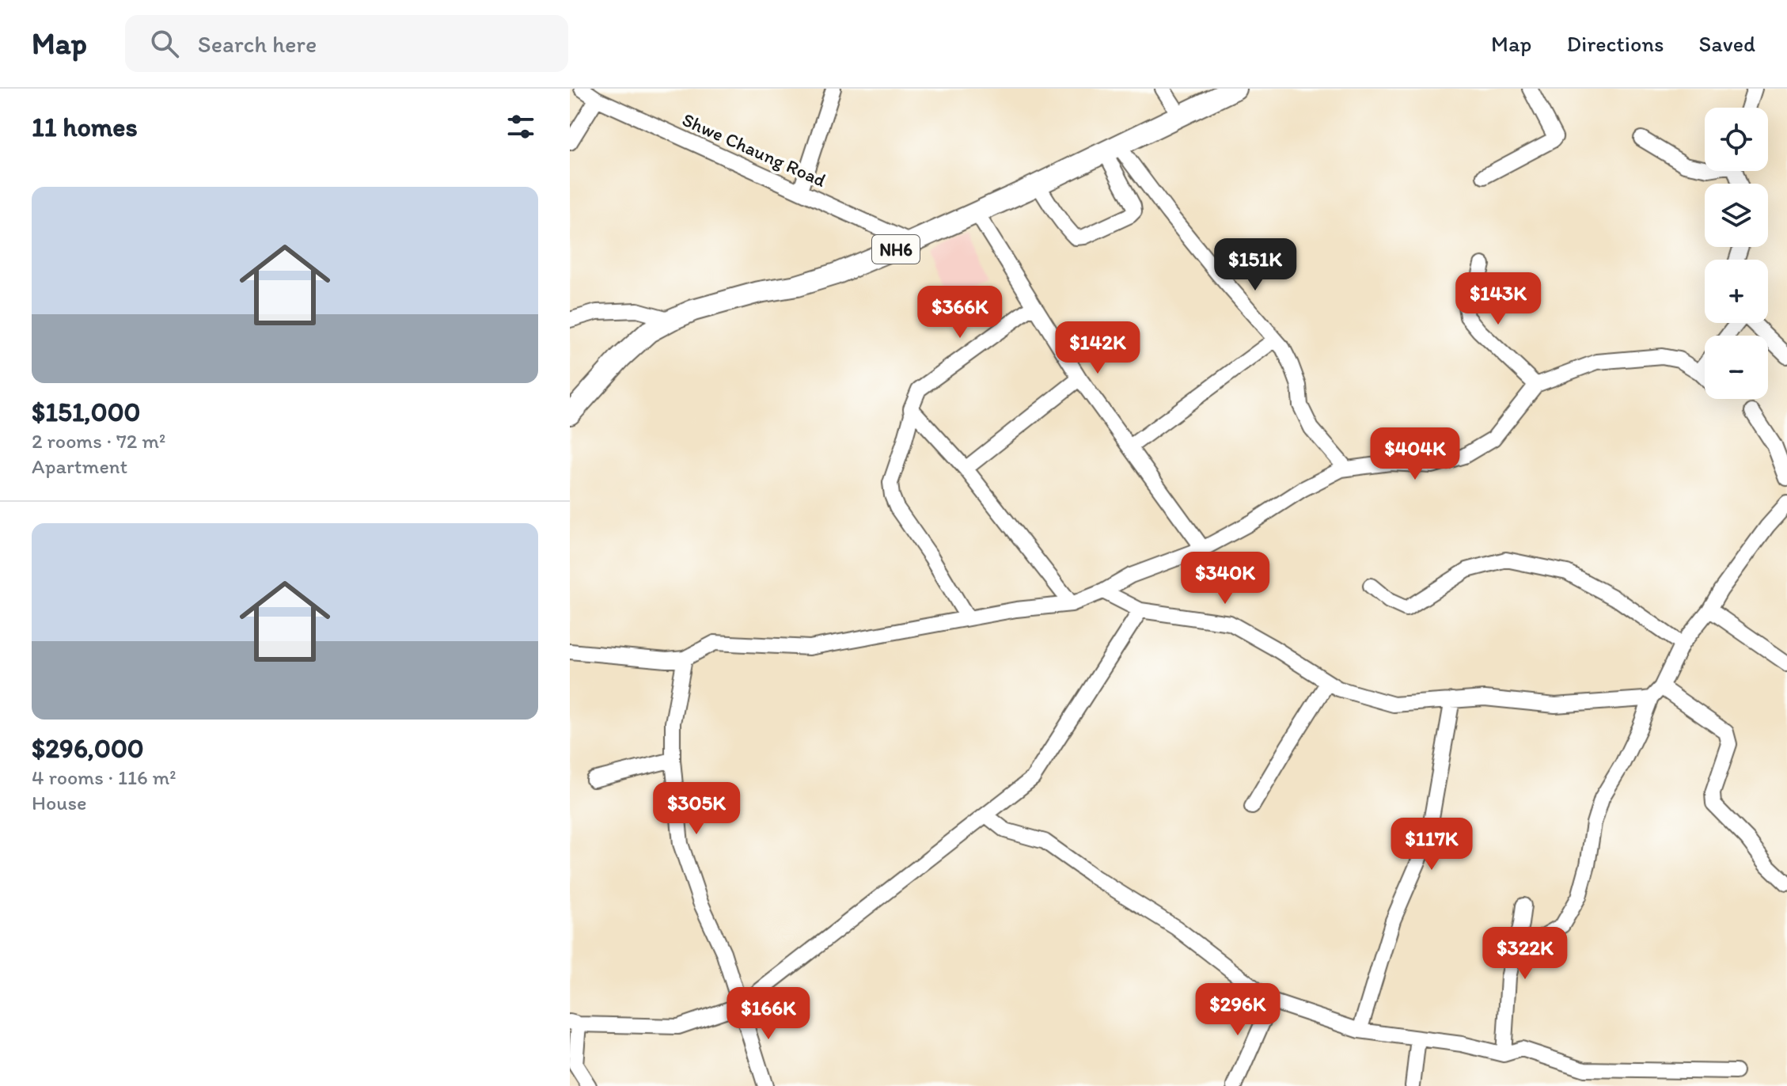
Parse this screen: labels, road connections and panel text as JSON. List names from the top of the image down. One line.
{"streets":{"highway":["NH6"],"street":["Shwe Chaung Road"]},"crossings":[["Shwe Chaung Road","NH6"]],"page":{"header":"Map","search":"Search here","nav":["Map","Directions","Saved"],"heading":"11 homes","map_buttons":["+","−"],"list":[{"name":"$151,000","note":"2 rooms · 72 m² · Apartment"},{"name":"$296,000","note":"4 rooms · 116 m² · House"}],"price":["$151K","$143K","$366K","$142K","$404K","$340K","$305K","$117K","$322K","$296K","$166K"]}}
